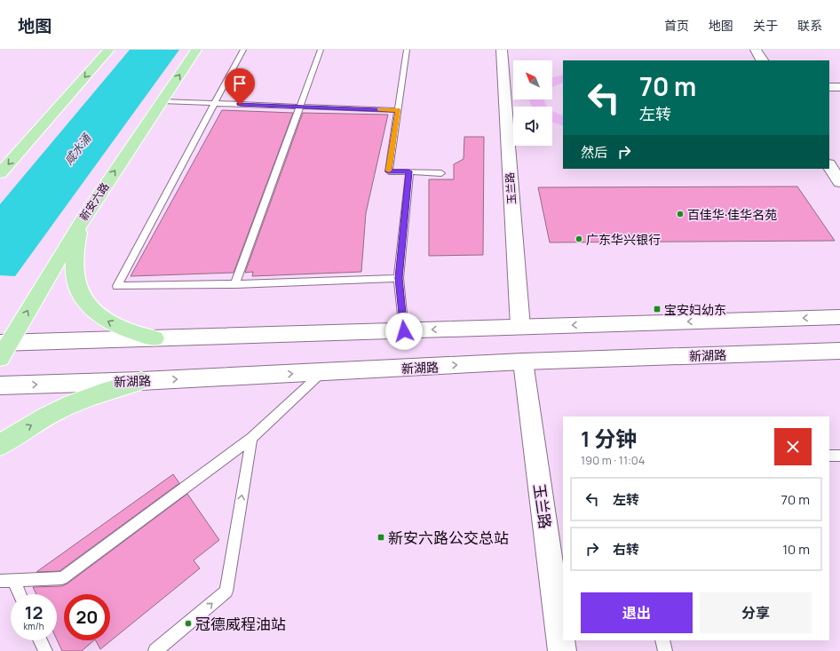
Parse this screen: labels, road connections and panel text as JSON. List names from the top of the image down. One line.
{"streets":{"main road":["玉兰路","新安六路","新湖路"]},"crossings":[["玉兰路","新湖路"]],"water":["咸水涌"],"places":{"other":["百佳华·佳华名苑","广东华兴银行","冠德威程油站"],"transit":["宝安妇幼东","新安六路公交总站"]},"north":"top left","page":{"header":"地图","nav":["首页","地图","关于","联系"],"turn":["70 m","左转"],"then":"然后","heading":["1 分钟","190 m · 11:04"],"list":[{"name":"左转","value":"70 m"},{"name":"右转","value":"10 m"}],"buttons":["退出","分享"],"speed":"12 km/h","limit":"20"}}
